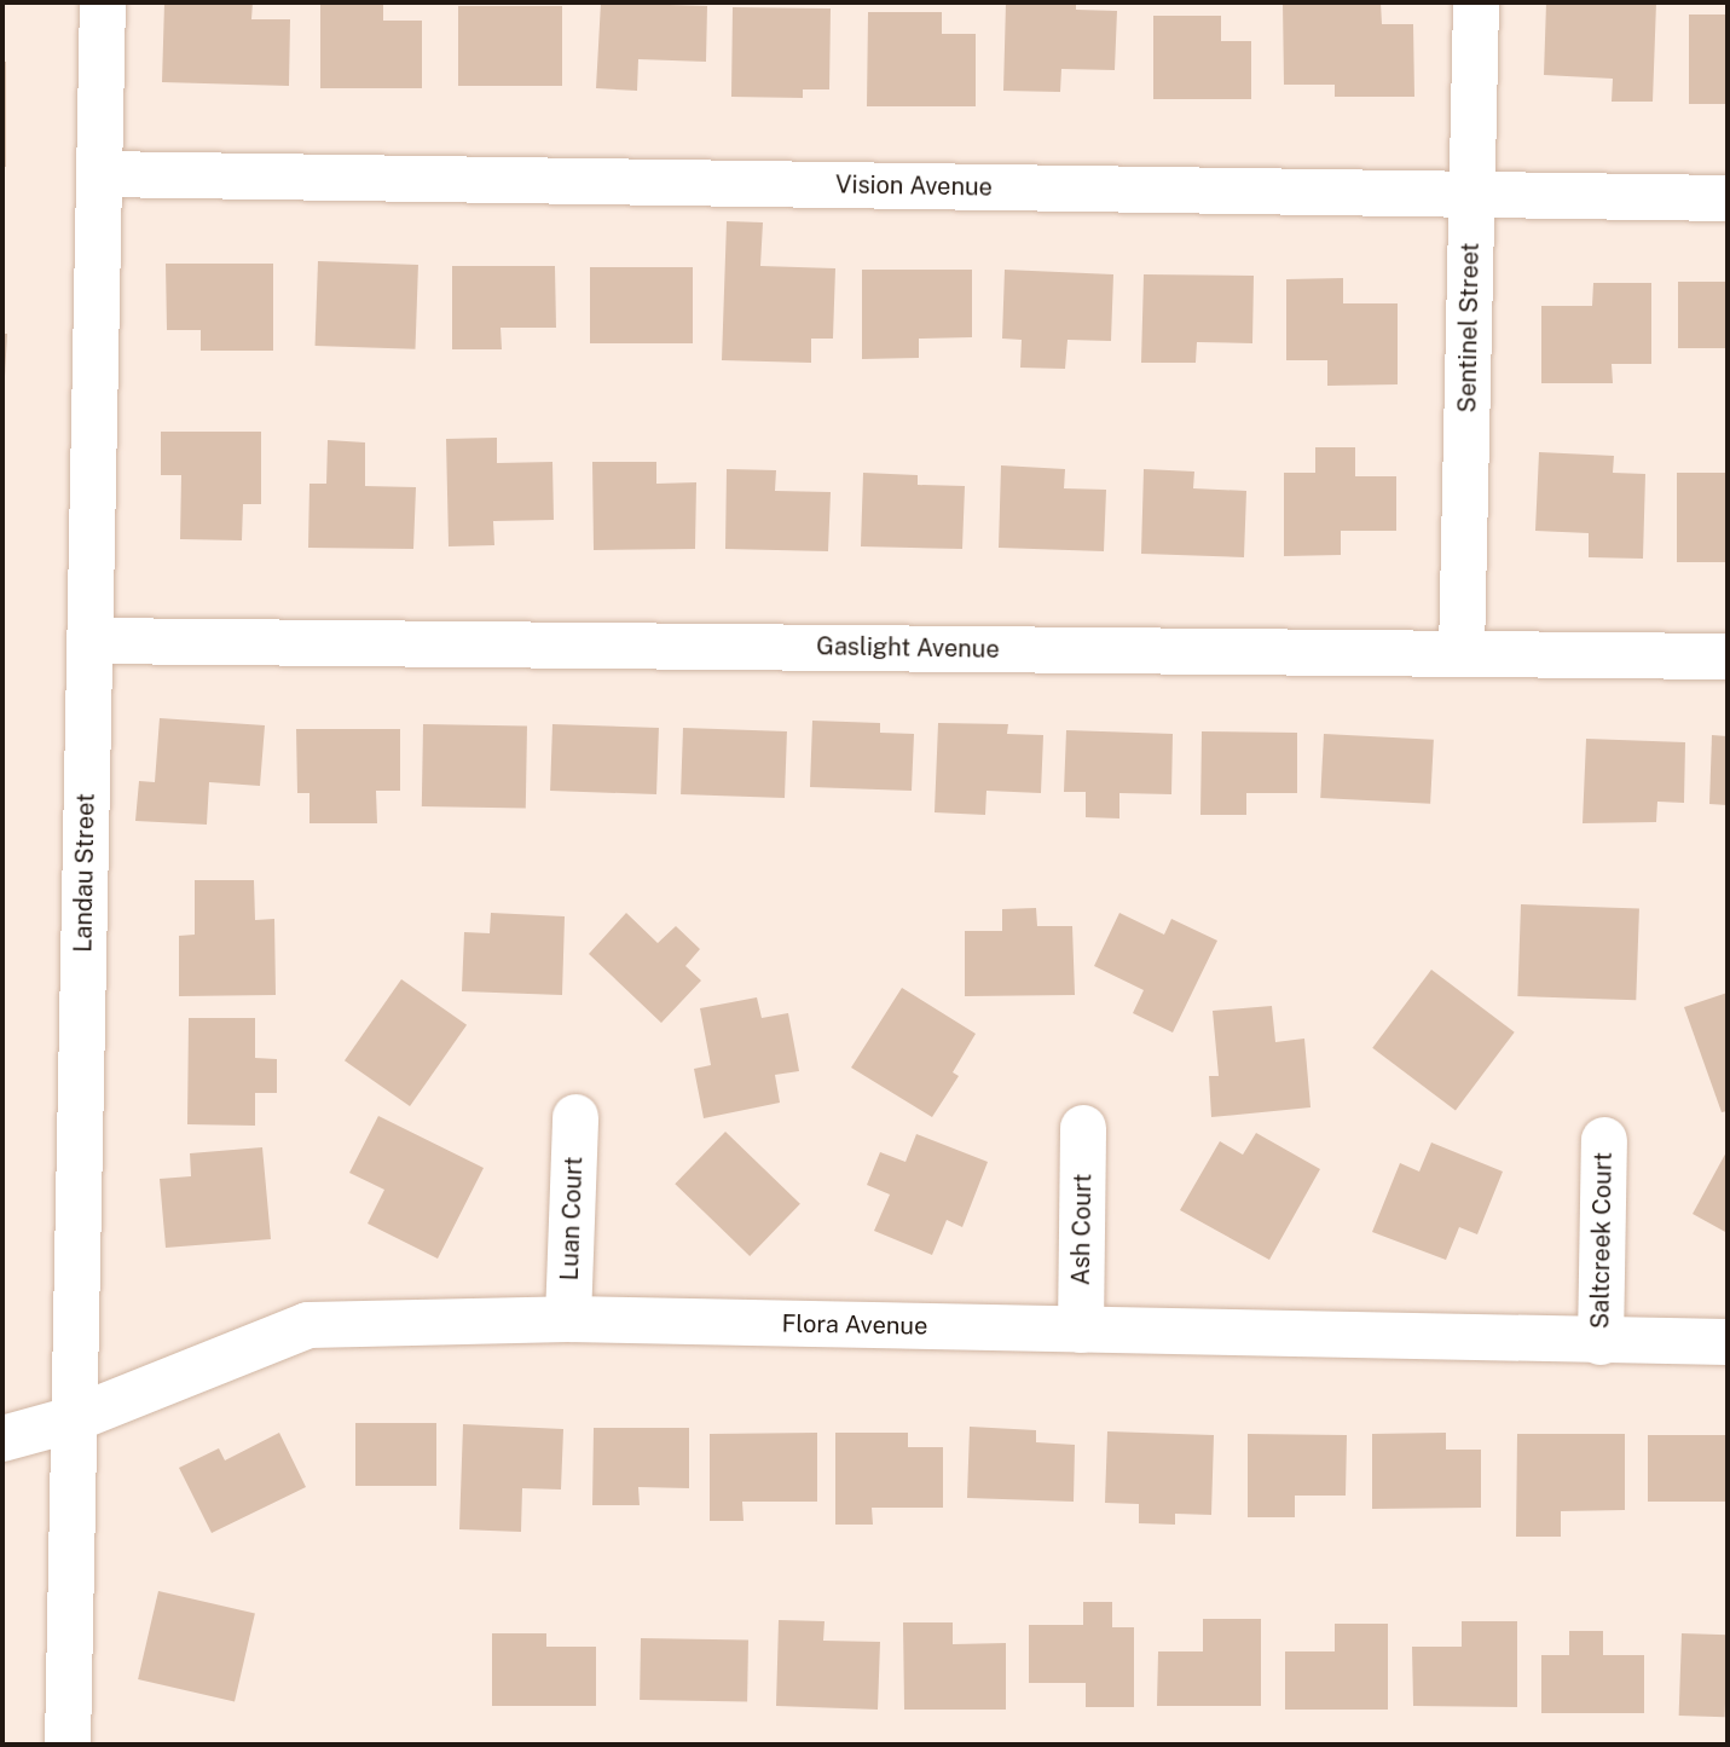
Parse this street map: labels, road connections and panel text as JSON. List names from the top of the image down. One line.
{"streets":{"street":["Vision Avenue","Sentinel Street","Gaslight Avenue","Landau Street","Luan Court","Ash Court","Saltcreek Court","Flora Avenue"]},"crossings":[["Vision Avenue","Sentinel Street"],["Vision Avenue","Landau Street"],["Sentinel Street","Gaslight Avenue"],["Gaslight Avenue","Landau Street"],["Landau Street","Flora Avenue"],["Luan Court","Flora Avenue"],["Ash Court","Flora Avenue"],["Saltcreek Court","Flora Avenue"]]}
